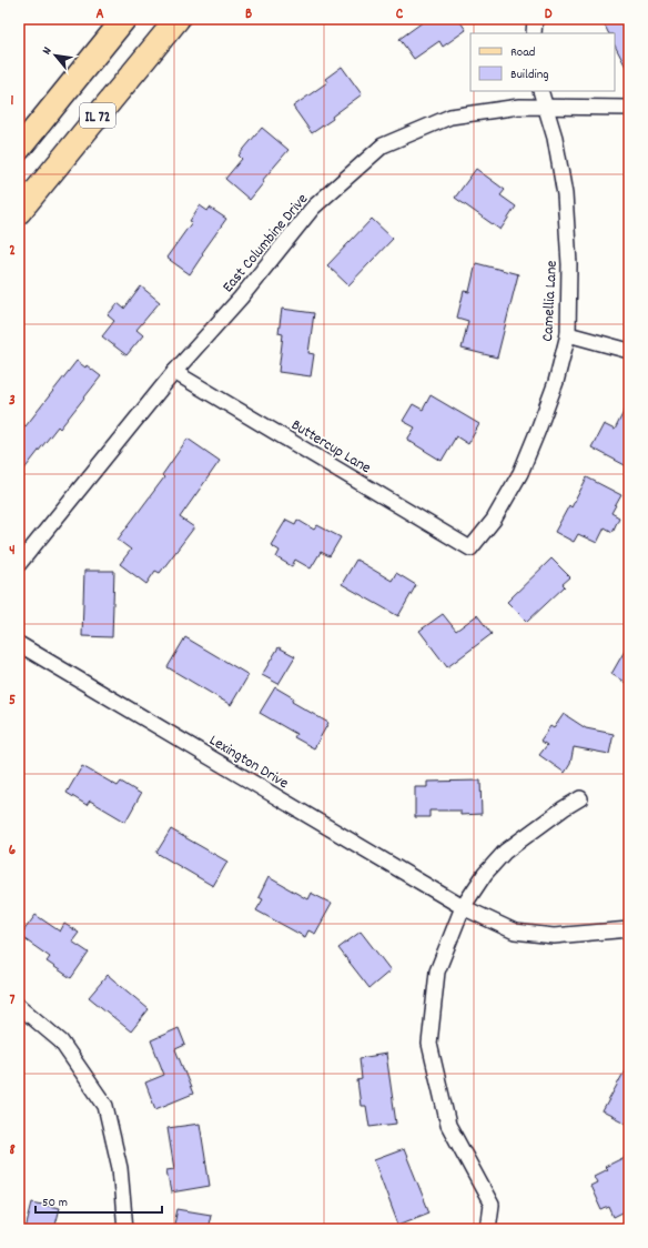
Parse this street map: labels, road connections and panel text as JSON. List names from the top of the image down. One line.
{"streets":{"main road":["IL 72"],"street":["East Columbine Drive","Camellia Lane","Buttercup Lane","Lexington Drive"]},"crossings":[["East Columbine Drive","Camellia Lane"],["East Columbine Drive","Buttercup Lane"],["Camellia Lane","Buttercup Lane"]],"legend":["Road","Building"],"scale_bar":"50 m","north":"top left","grid":{"columns":["A","B","C","D"],"rows":["1","2","3","4","5","6","7","8"]}}
